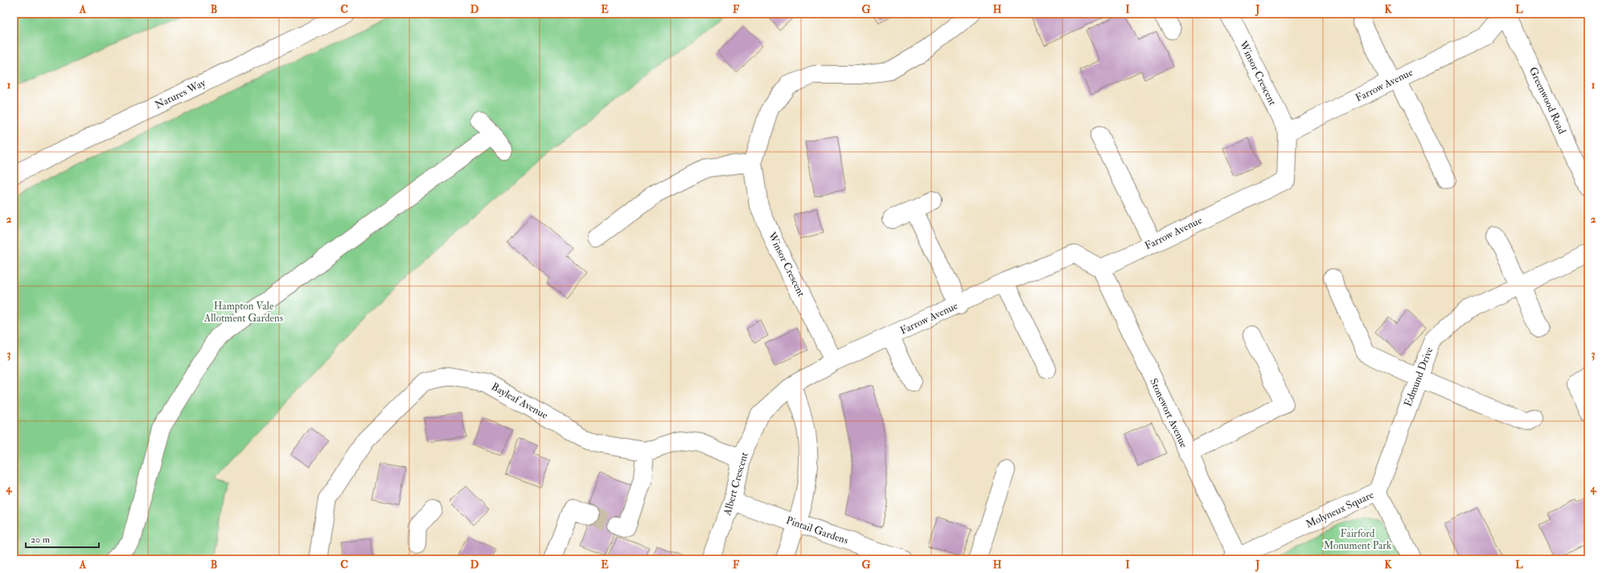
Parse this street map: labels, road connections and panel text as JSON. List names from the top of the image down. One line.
{"streets":{"street":["Winsor Crescent","Farrow Avenue","Natures Way","Greenwood Road","Edmund Drive","Bayleaf Avenue","Stonewort Avenue","Albert Crescent","Molyneux Square","Pintail Gardens"]},"crossings":[["Winsor Crescent","Farrow Avenue"],["Farrow Avenue","Greenwood Road"],["Farrow Avenue","Stonewort Avenue"],["Farrow Avenue","Albert Crescent"],["Edmund Drive","Molyneux Square"],["Bayleaf Avenue","Albert Crescent"],["Stonewort Avenue","Molyneux Square"],["Albert Crescent","Pintail Gardens"]],"parks":["Hampton Vale Allotment Gardens","Fairford Monument Park"],"scale_bar":"20 m","grid":{"columns":["A","B","C","D","E","F","G","H","I","J","K","L"],"rows":["1","2","3","4"]}}
